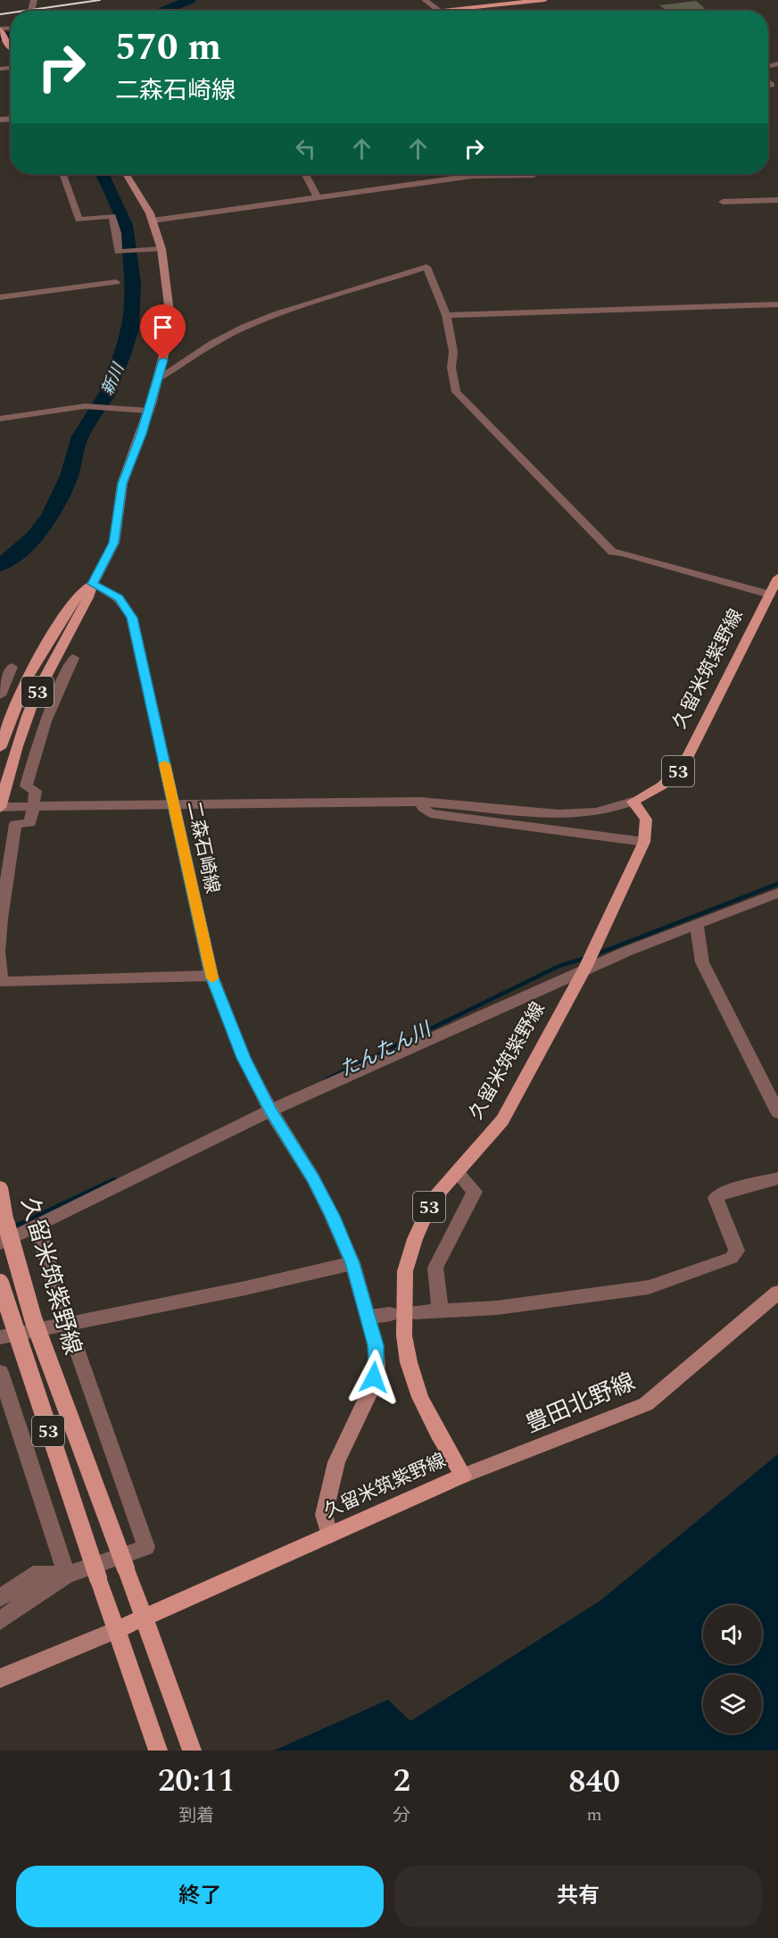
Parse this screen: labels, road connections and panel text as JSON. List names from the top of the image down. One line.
{"streets":{"main road":["久留米筑紫野線","53","二森石崎線","豊田北野線"]},"crossings":[["久留米筑紫野線","53"],["久留米筑紫野線","二森石崎線"],["久留米筑紫野線","豊田北野線"],["53","二森石崎線"]],"water":["新川","たんたん川"],"page":{"turn":["570 m","二森石崎線"],"eta":["20:11","到着","2","分","840","m"],"buttons":["終了","共有"]}}
